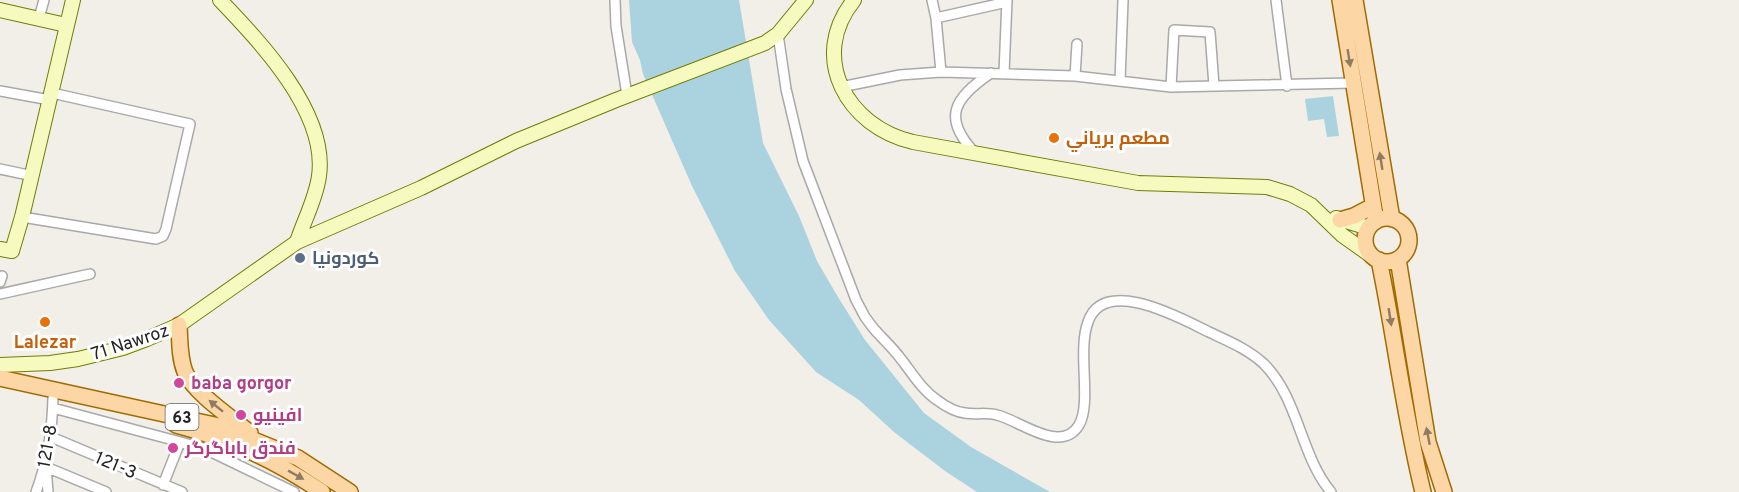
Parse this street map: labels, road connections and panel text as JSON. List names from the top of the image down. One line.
{"streets":{"main road":["71 Nawroz","63"],"street":["121-8","121-3"]},"crossings":[["71 Nawroz","63"],["63","121-8"],["121-8","121-3"]],"places":["مطعم برياني","كوردونيا","Lalezar","baba gorgor","افينيو","فندق باباگرگر"]}
